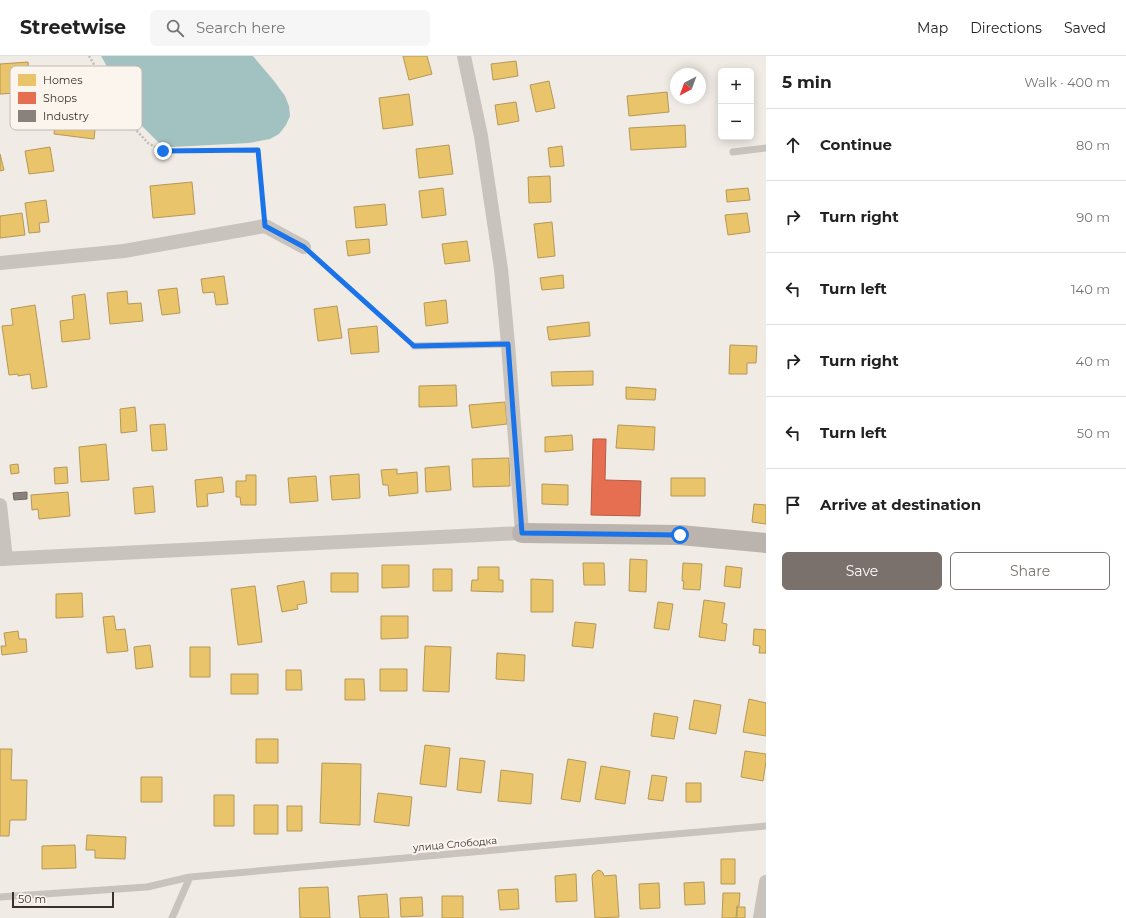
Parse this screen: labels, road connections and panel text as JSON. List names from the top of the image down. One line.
{"streets":{"lane":["улица Слободка"]},"legend":["Homes","Shops","Industry"],"scale_bar":"50 m","north":"bottom left","page":{"header":"Streetwise","search":"Search here","nav":["Map","Directions","Saved"],"heading":["5 min","Walk · 400 m"],"map_buttons":["+","−"],"list":[["Continue","80 m"],["Turn right","90 m"],["Turn left","140 m"],["Turn right","40 m"],["Turn left","50 m"],"Arrive at destination"],"buttons":["Save","Share"],"scale":"50 m"}}
